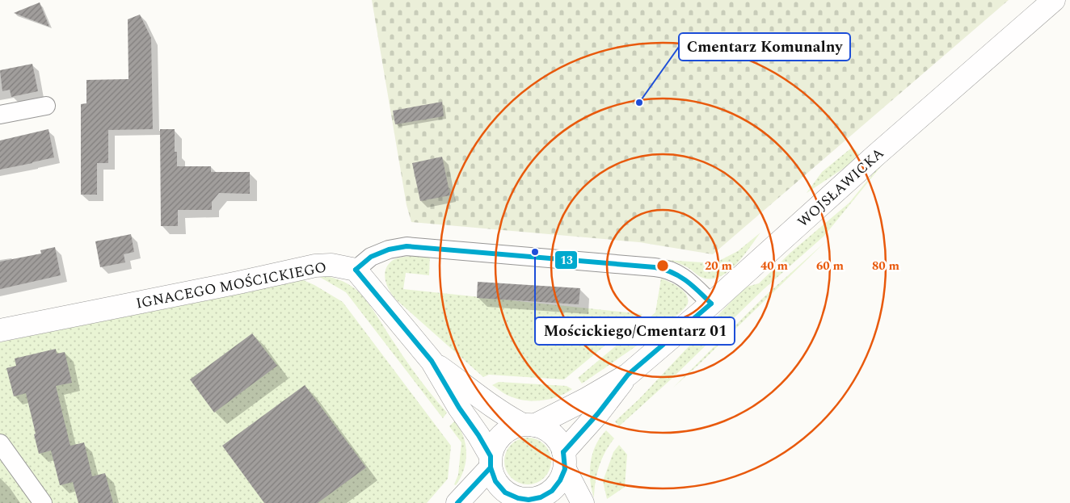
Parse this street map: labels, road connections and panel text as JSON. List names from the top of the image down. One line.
{"streets":{"street":["WOJSŁAWICKA","IGNACEGO MOŚCICKIEGO"]},"places":["Cmentarz Komunalny","Mościckiego/Cmentarz 01"],"lines":["transit line 13"],"rings":["20 m","40 m","60 m","80 m"]}
